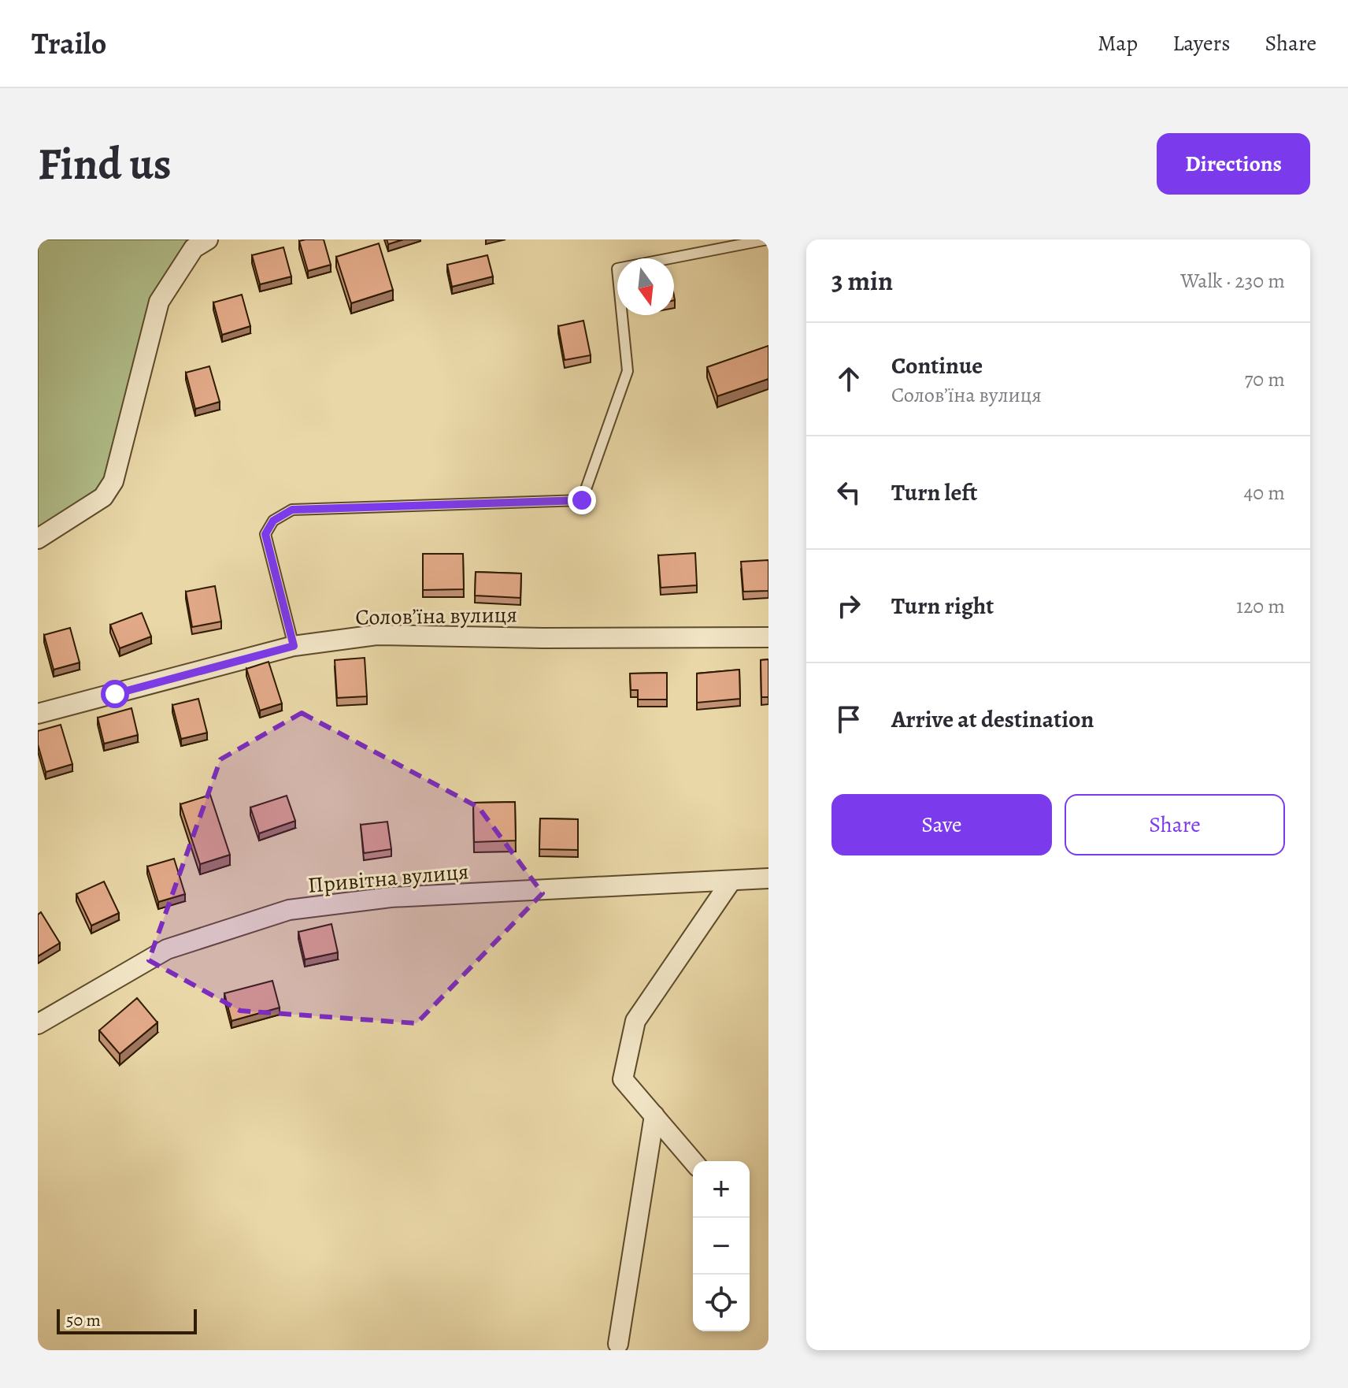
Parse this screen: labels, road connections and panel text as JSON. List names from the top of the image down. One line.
{"streets":{"street":["Соловʼїна вулиця","Привітна вулиця"]},"scale_bar":"50 m","north":"bottom","page":{"header":"Trailo","nav":["Map","Layers","Share"],"buttons":["Directions",["Save","Share"]],"title":"Find us","heading":["3 min","Walk · 230 m"],"list":[["Continue","Соловʼїна вулиця","70 m"],["Turn left","40 m"],["Turn right","120 m"],"Arrive at destination"],"map_buttons":["+","−"],"scale":"50 m"}}
